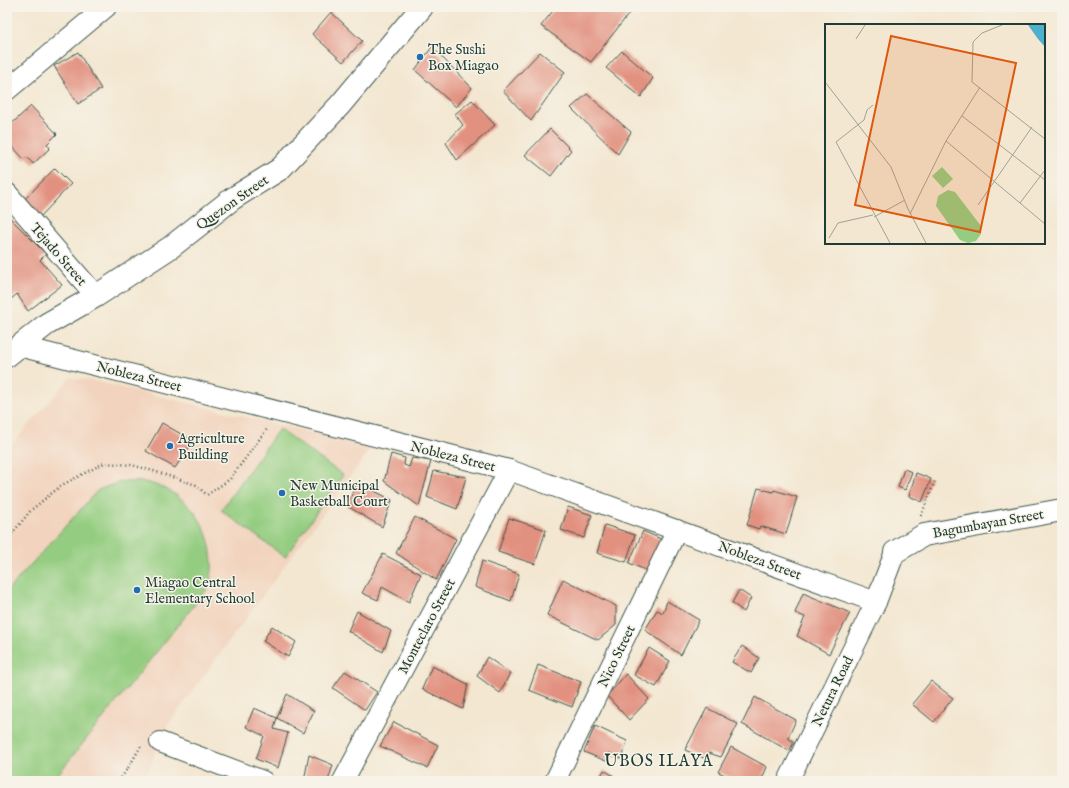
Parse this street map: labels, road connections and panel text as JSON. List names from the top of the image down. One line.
{"streets":{"street":["Quezon Street","Tejado Street","Nobleza Street","Bagumbayan Street","Monteclaro Street","Nico Street","Netura Road"]},"crossings":[["Quezon Street","Tejado Street"],["Quezon Street","Nobleza Street"],["Nobleza Street","Monteclaro Street"],["Nobleza Street","Nico Street"],["Nobleza Street","Netura Road"],["Bagumbayan Street","Netura Road"]],"districts":["UBOS ILAYA"],"places":["The Sushi Box Miagao","Agriculture Building","New Municipal Basketball Court","Miagao Central Elementary School"]}
